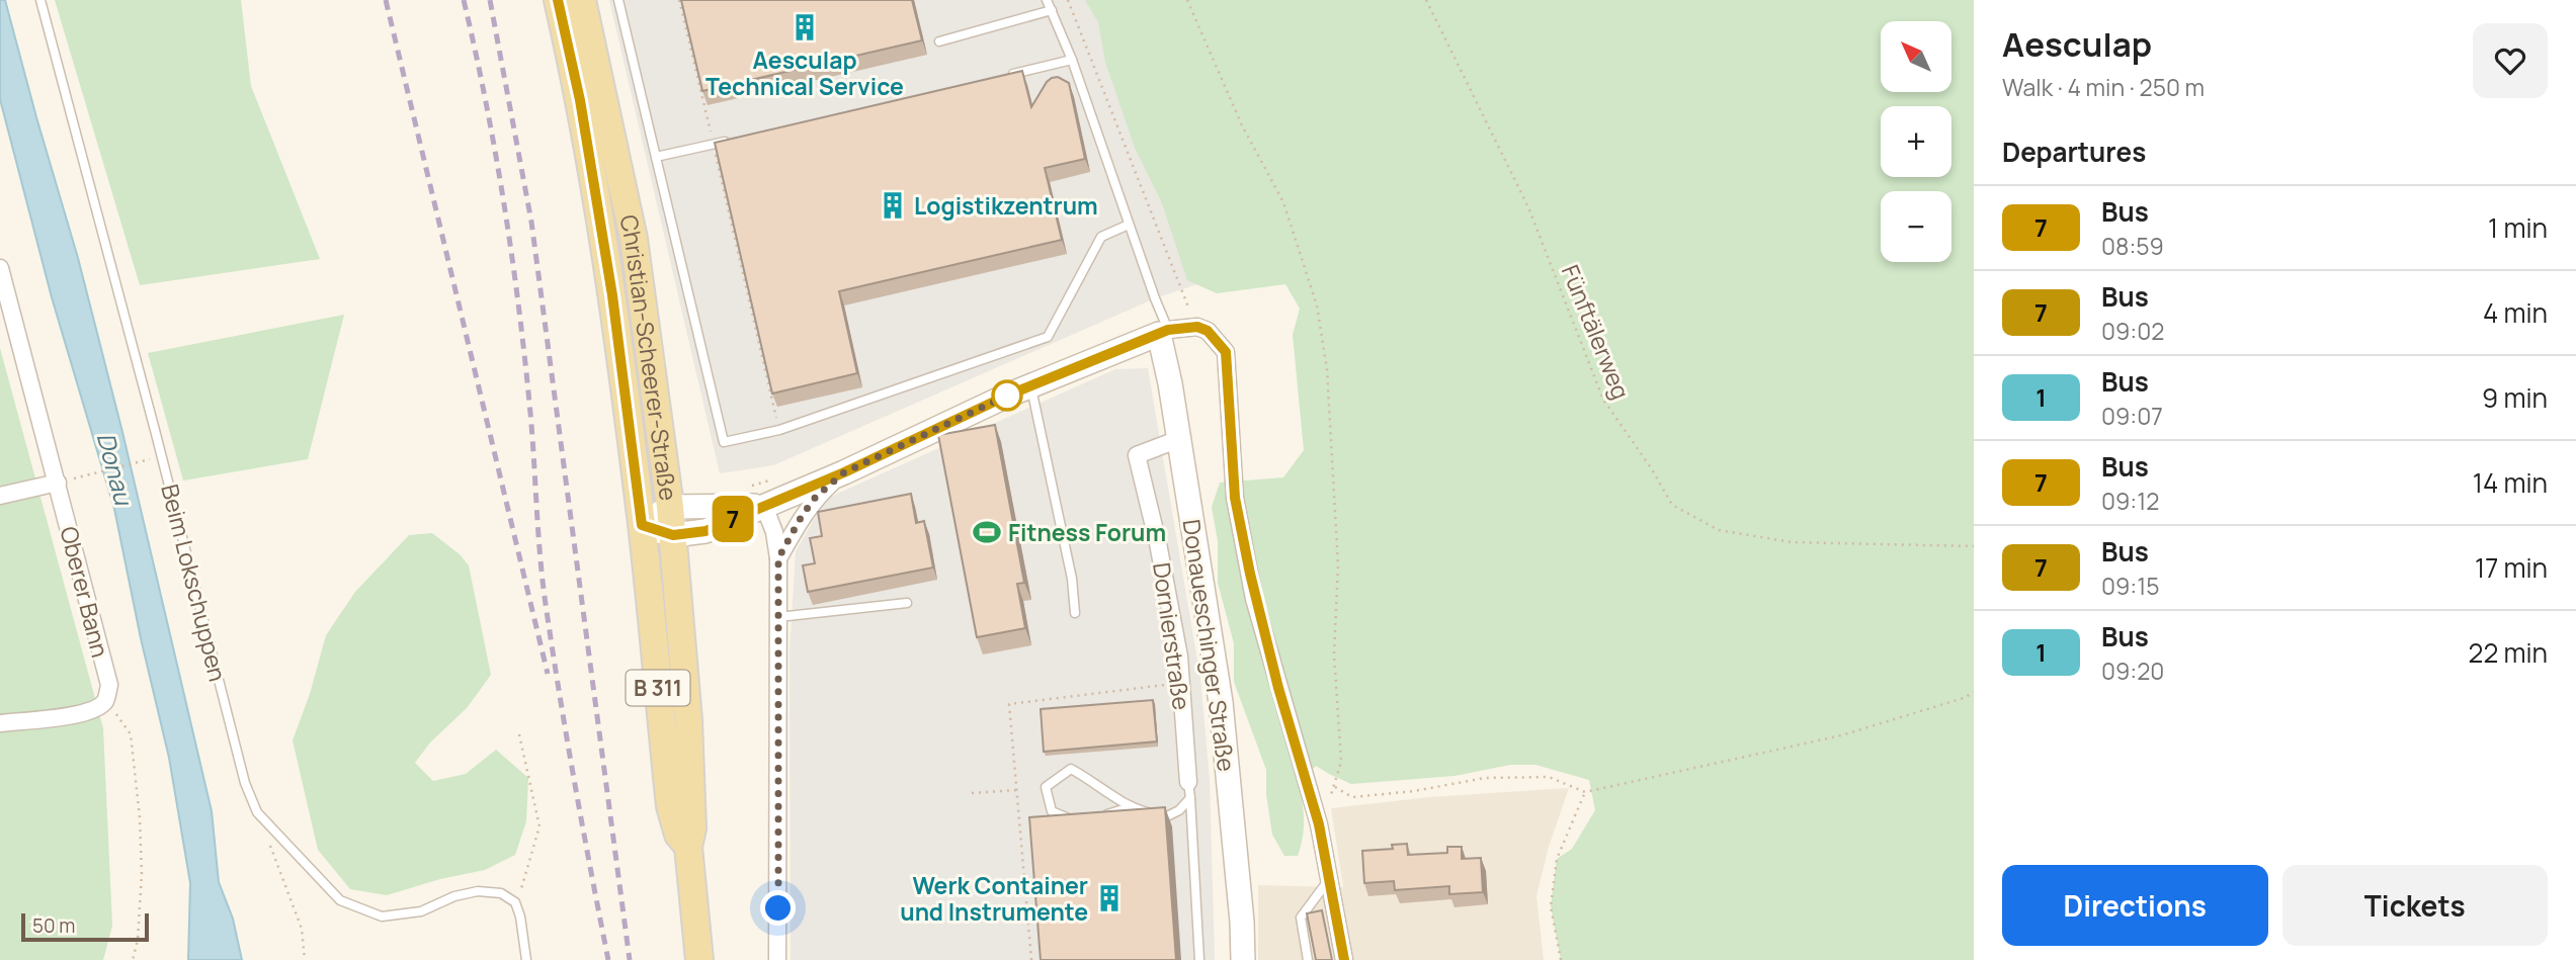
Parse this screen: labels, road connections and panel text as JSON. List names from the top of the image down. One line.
{"streets":{"main road":["Christian-Scheerer-Straße","B 311"],"street":["Oberer Bann","Dornierstraße","Donaueschinger Straße"],"lane":["Beim Lokschuppen"],"path":["Fünftälerweg"]},"crossings":[["Dornierstraße","Donaueschinger Straße"]],"water":["Donau"],"places":{"building":["Aesculap Technical Service","Logistikzentrum","Werk Container und Instrumente"],"sports":["Fitness Forum"]},"lines":["bus line 7"],"scale_bar":"50 m","north":"top left","page":{"on_map":"7","heading":[["Aesculap","Walk · 4 min · 250 m"],"Departures"],"map_buttons":["+","−"],"list":[{"mark":"7","name":"Bus","note":"08:59","value":"1 min"},{"mark":"7","name":"Bus","note":"09:02","value":"4 min"},{"mark":"1","name":"Bus","note":"09:07","value":"9 min"},{"mark":"7","name":"Bus","note":"09:12","value":"14 min"},{"mark":"7","name":"Bus","note":"09:15","value":"17 min"},{"mark":"1","name":"Bus","note":"09:20","value":"22 min"}],"buttons":["Directions","Tickets"],"scale":"50 m"}}
